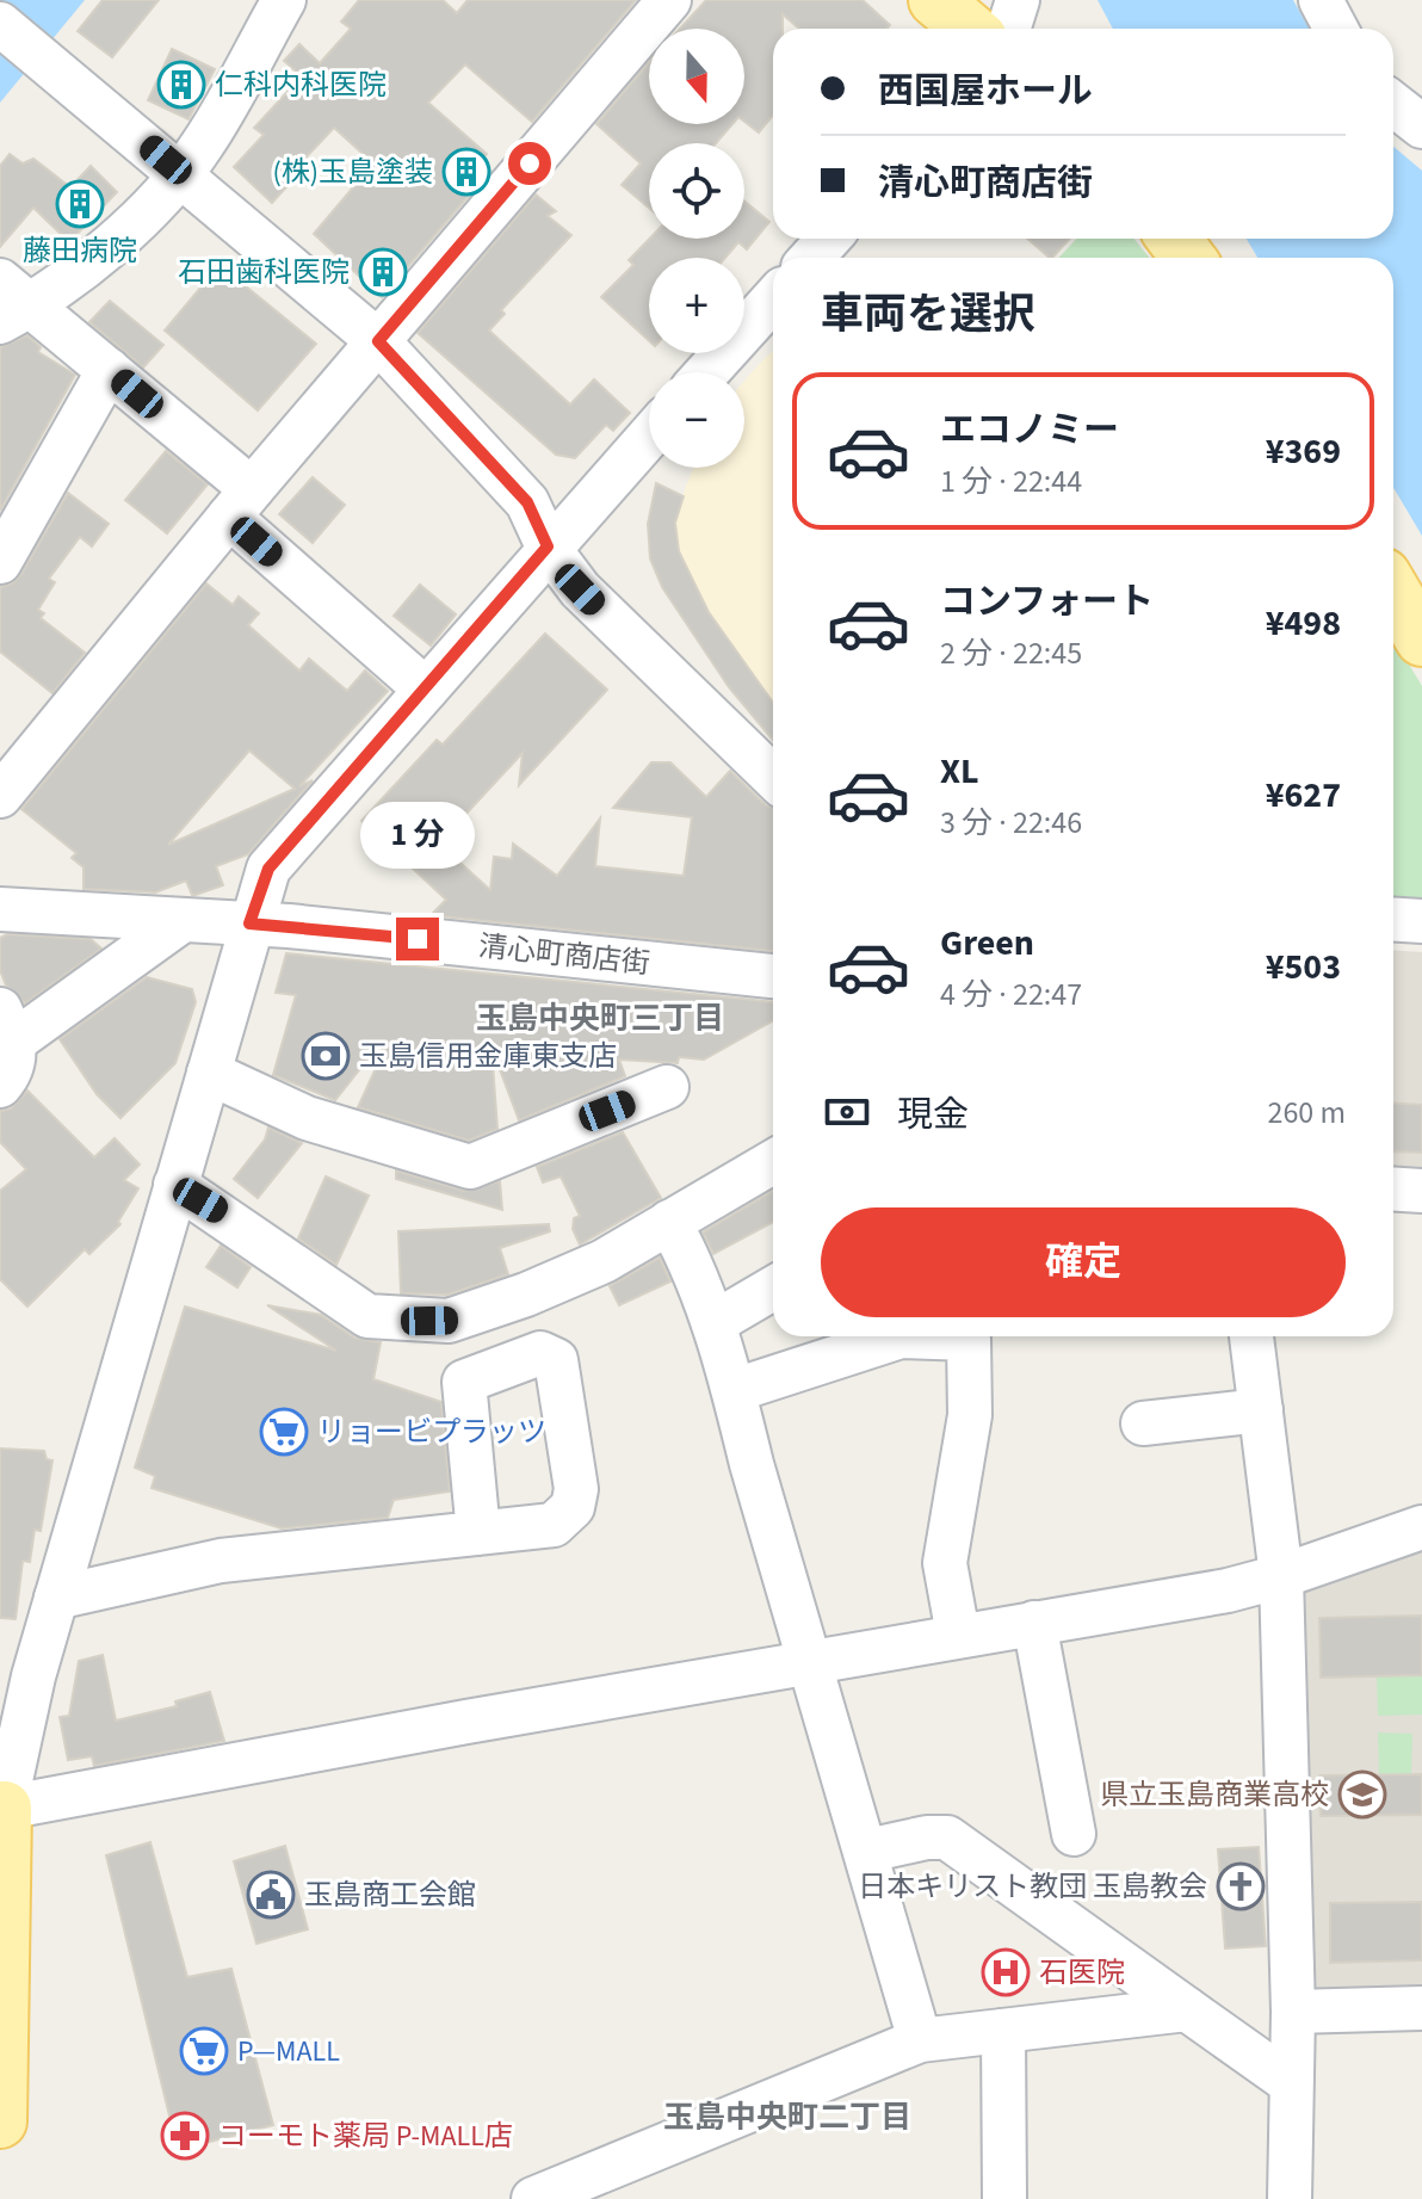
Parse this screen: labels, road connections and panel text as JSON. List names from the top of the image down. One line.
{"streets":{"street":["清心町商店街"]},"districts":["玉島中央町三丁目","玉島中央町二丁目"],"places":{"building":["仁科内科医院","(株)玉島塗装","藤田病院","石田歯科医院"],"bank":["玉島信用金庫東支店"],"supermarket":["リョービプラッツ","P―MALL"],"school or university":["県立玉島商業高校"],"church":["日本キリスト教団 玉島教会"],"public building":["玉島商工会館"],"hospital":["石医院"],"pharmacy":["コーモト薬局 P-MALL店"]},"north":"bottom","page":{"map_buttons":["+","−"],"banner":["西国屋ホール","清心町商店街"],"heading":"車両を選択","list":[{"name":"エコノミー","note":"1 分 · 22:44","value":"¥369"},{"name":"コンフォート","note":"2 分 · 22:45","value":"¥498"},{"name":"XL","note":"3 分 · 22:46","value":"¥627"},{"name":"Green","note":"4 分 · 22:47","value":"¥503"}],"bubble":"1 分","pay":["現金","260 m"],"buttons":"確定"}}
